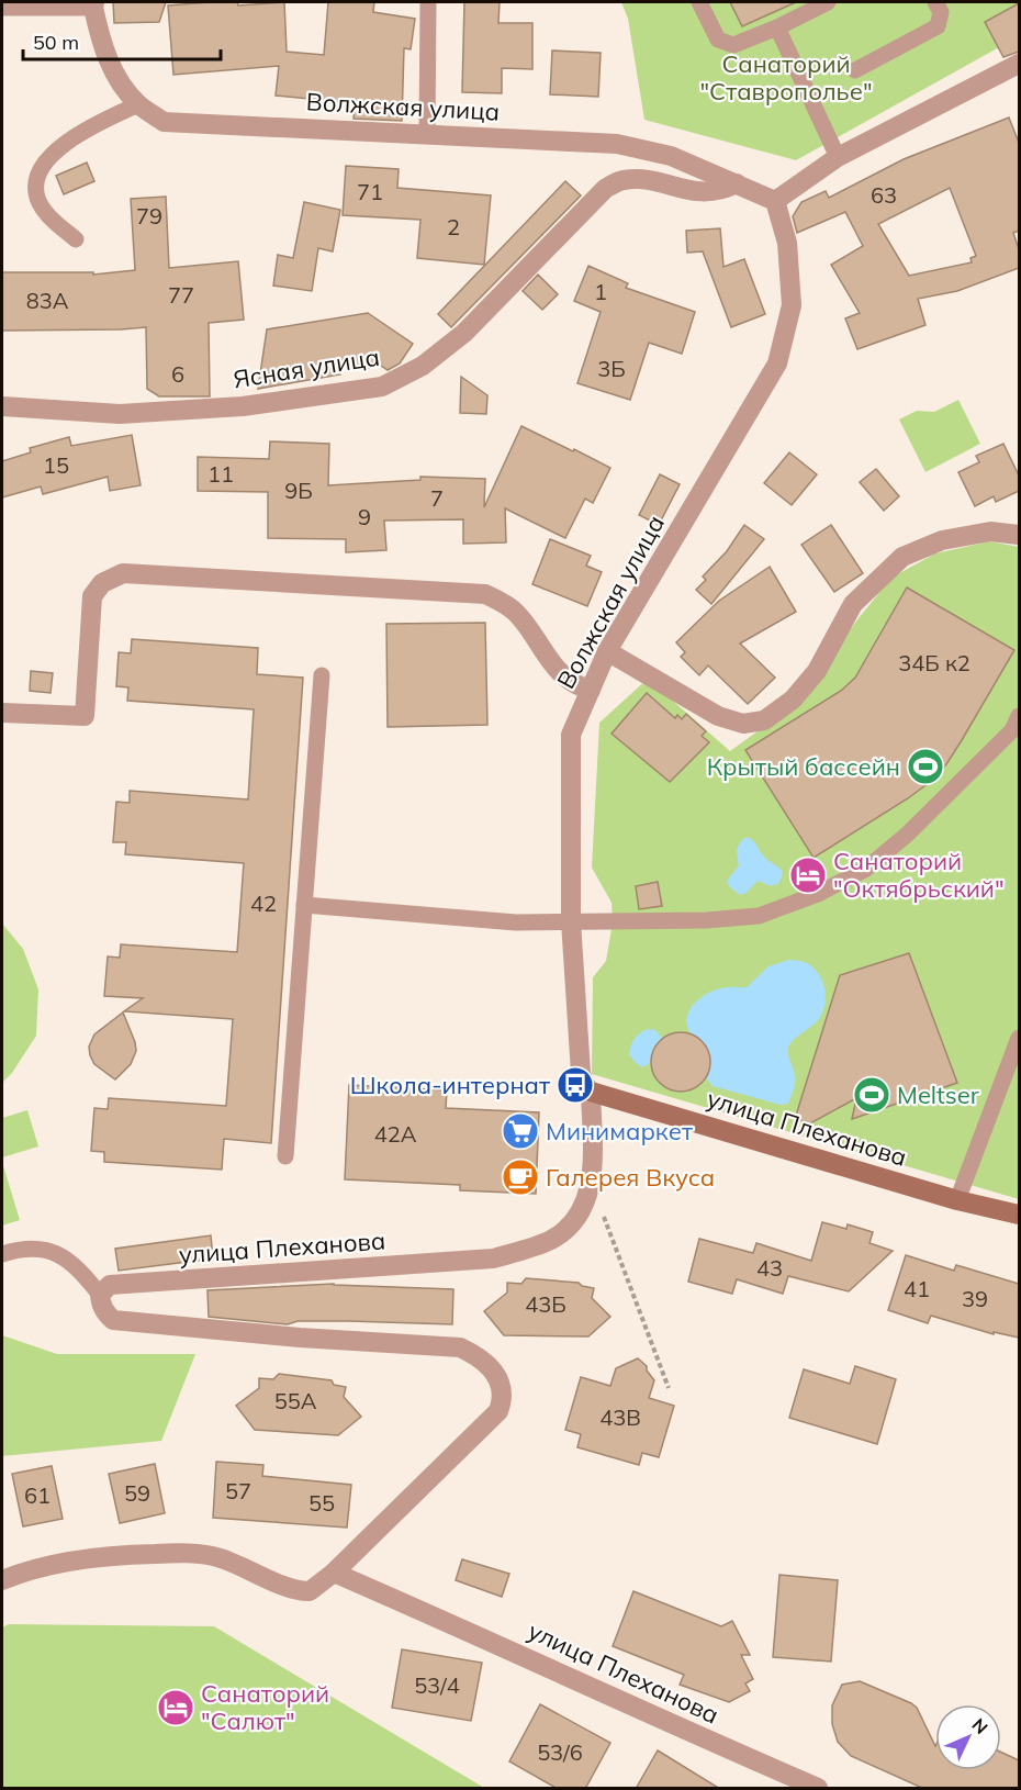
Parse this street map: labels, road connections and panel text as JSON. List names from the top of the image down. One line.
{"streets":{"street":["Волжская улица","Ясная улица","улица Плеханова"]},"crossings":[["Волжская улица","Ясная улица"],["Волжская улица","улица Плеханова"]],"parks":["Санаторий \"Ставрополье\""],"places":{"sports":["Крытый бассейн","Meltser"],"hotel":["Санаторий \"Октябрьский\"","Санаторий \"Салют\""],"bus stop":["Школа-интернат"],"supermarket":["Минимаркет"],"cafe":["Галерея Вкуса"]},"house_numbers":["71","63","79","2","1","77","83А","3Б","6","15","11","9Б","7","9","34Б к2","42","42А","43","41","39","43Б","55А","43В","57","59","61","55","53/4","53/6"],"scale_bar":"50 m","north":"top right"}
